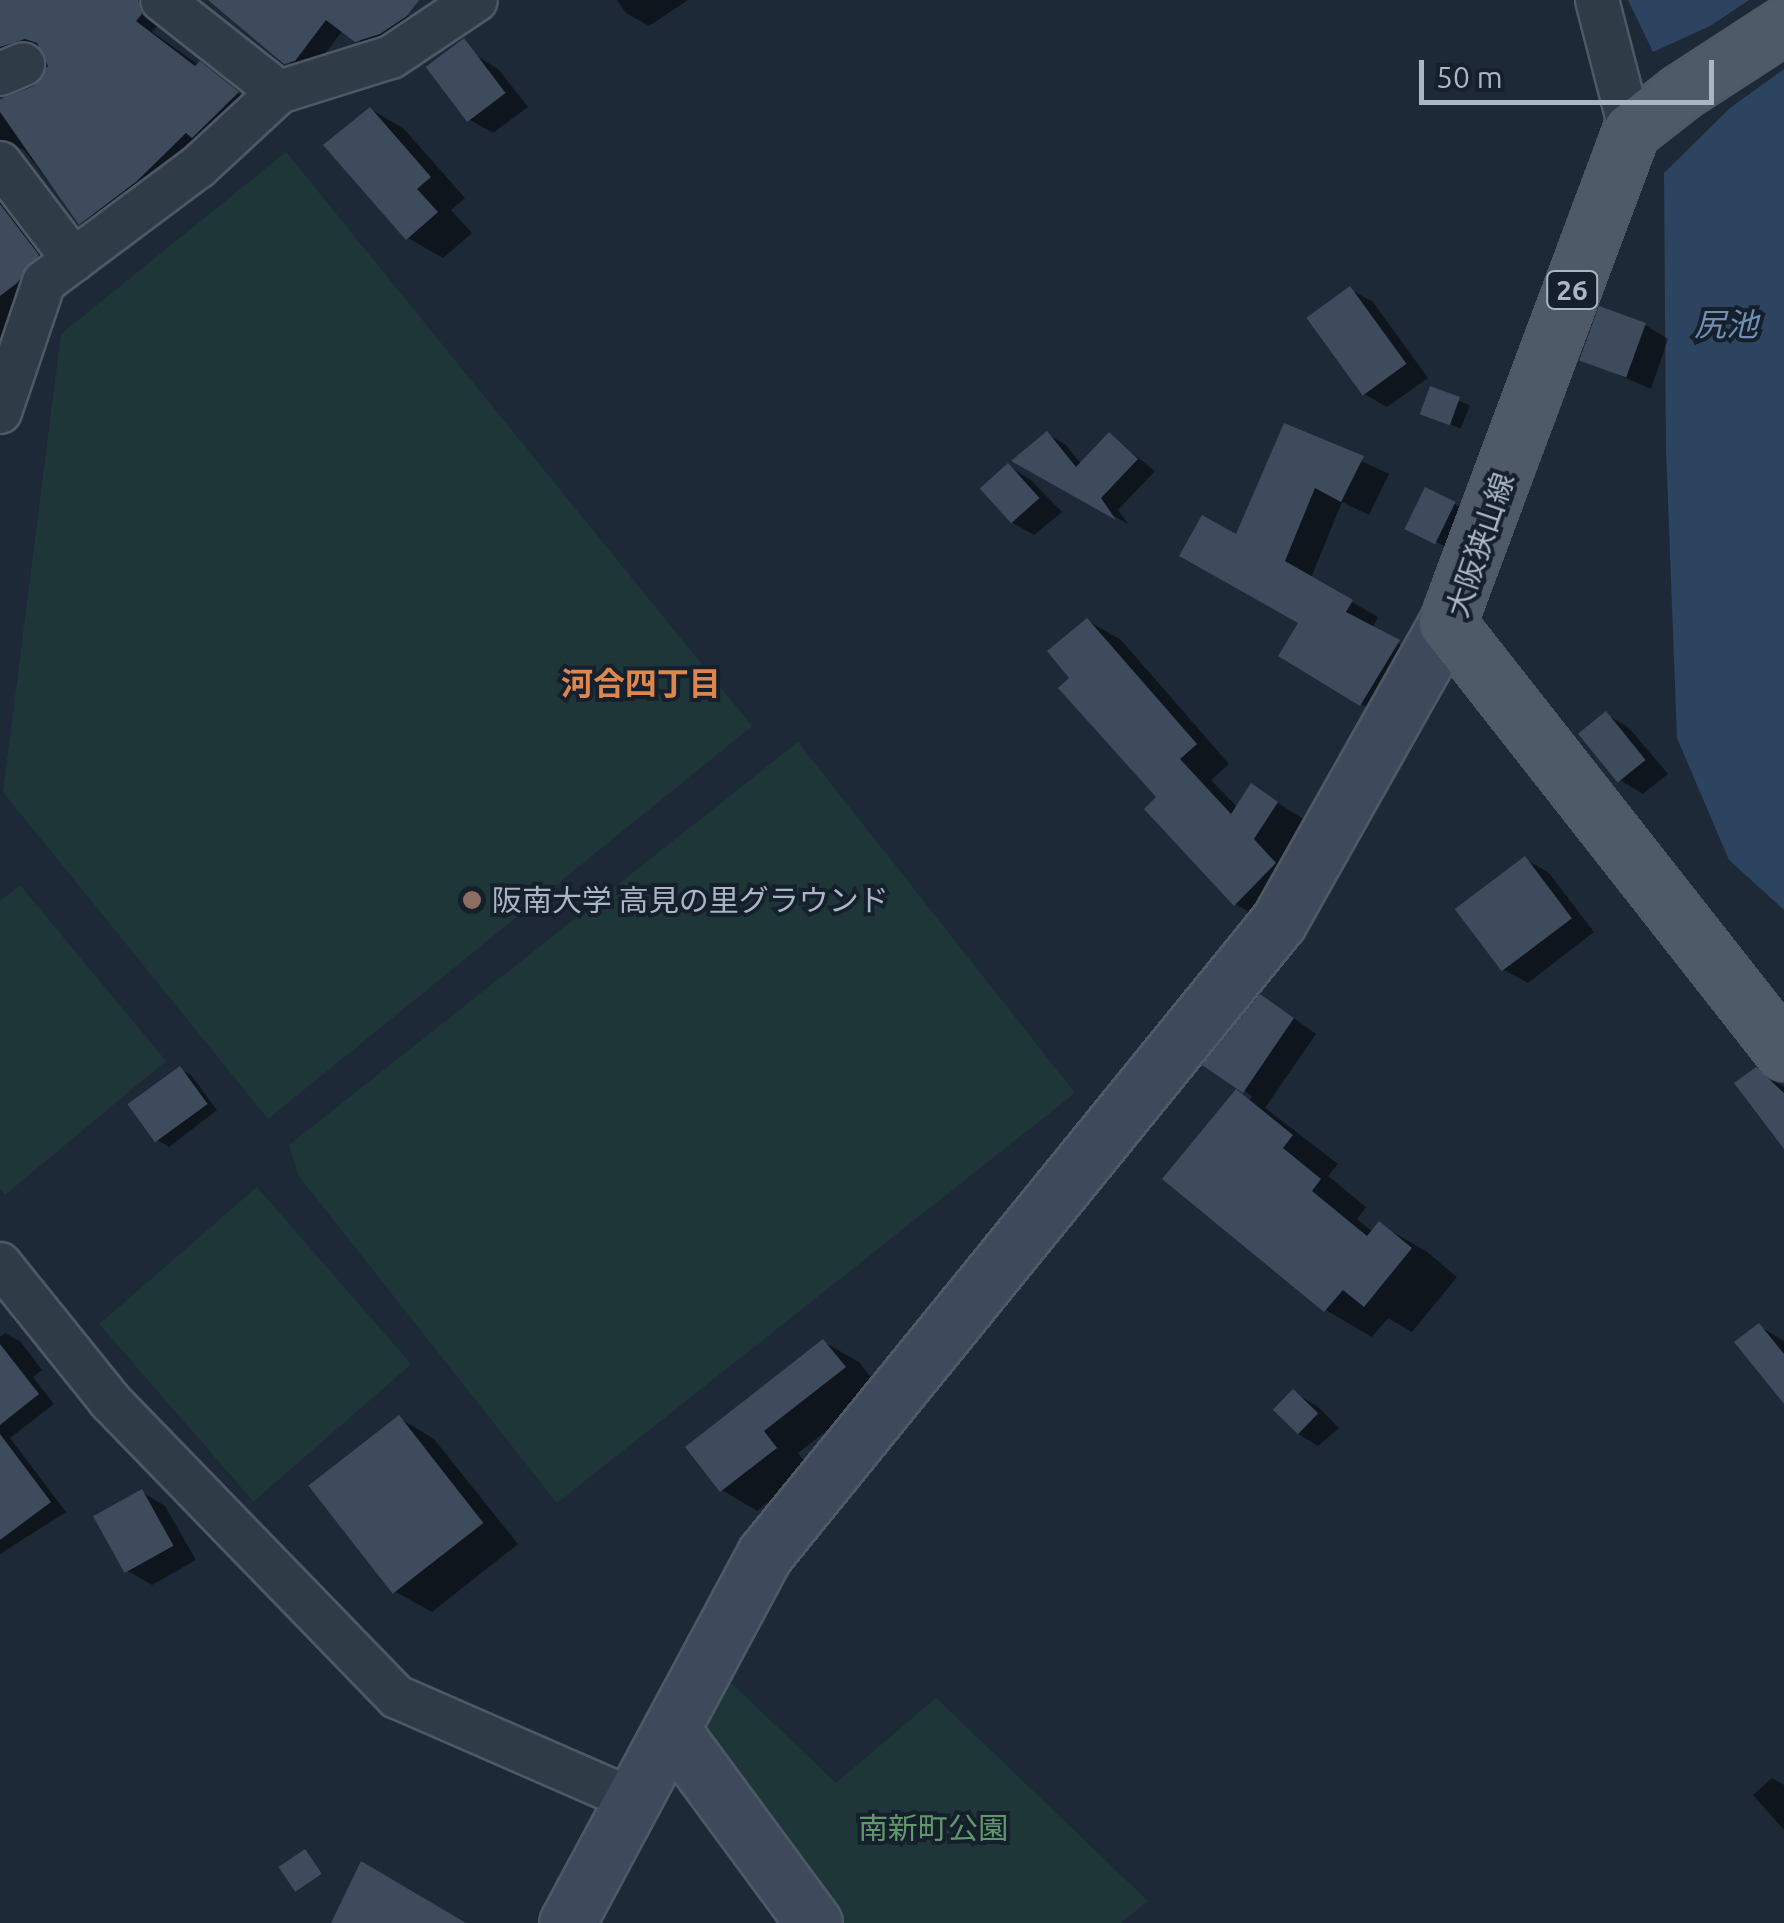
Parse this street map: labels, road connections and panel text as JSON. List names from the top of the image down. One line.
{"streets":{"main road":["26","大阪狭山線"]},"districts":["河合四丁目"],"water":["尻池"],"parks":["南新町公園"],"places":["阪南大学 高見の里グラウンド"],"scale_bar":"50 m"}
